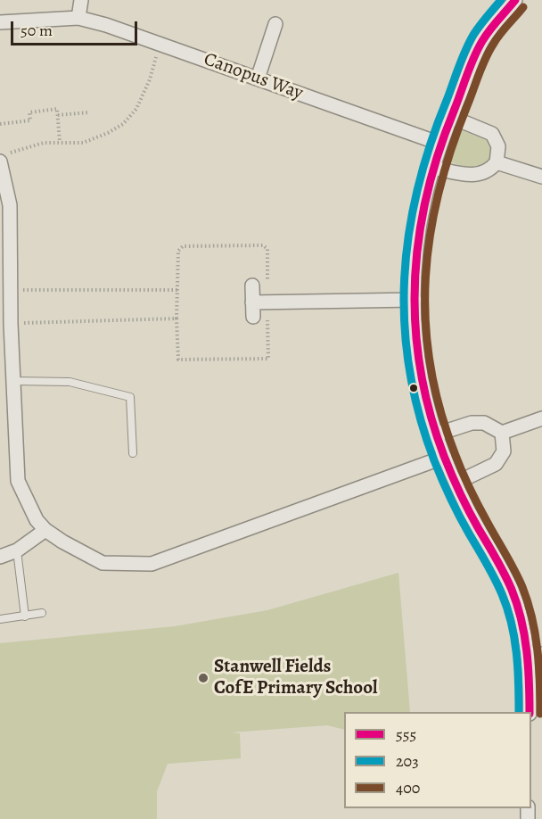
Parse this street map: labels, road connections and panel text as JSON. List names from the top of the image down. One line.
{"streets":{"street":["Canopus Way"]},"places":["Stanwell Fields CofE Primary School"],"lines":["transit line 555","transit line 203","transit line 400"],"legend":["555","203","400"],"scale_bar":"50 m"}
